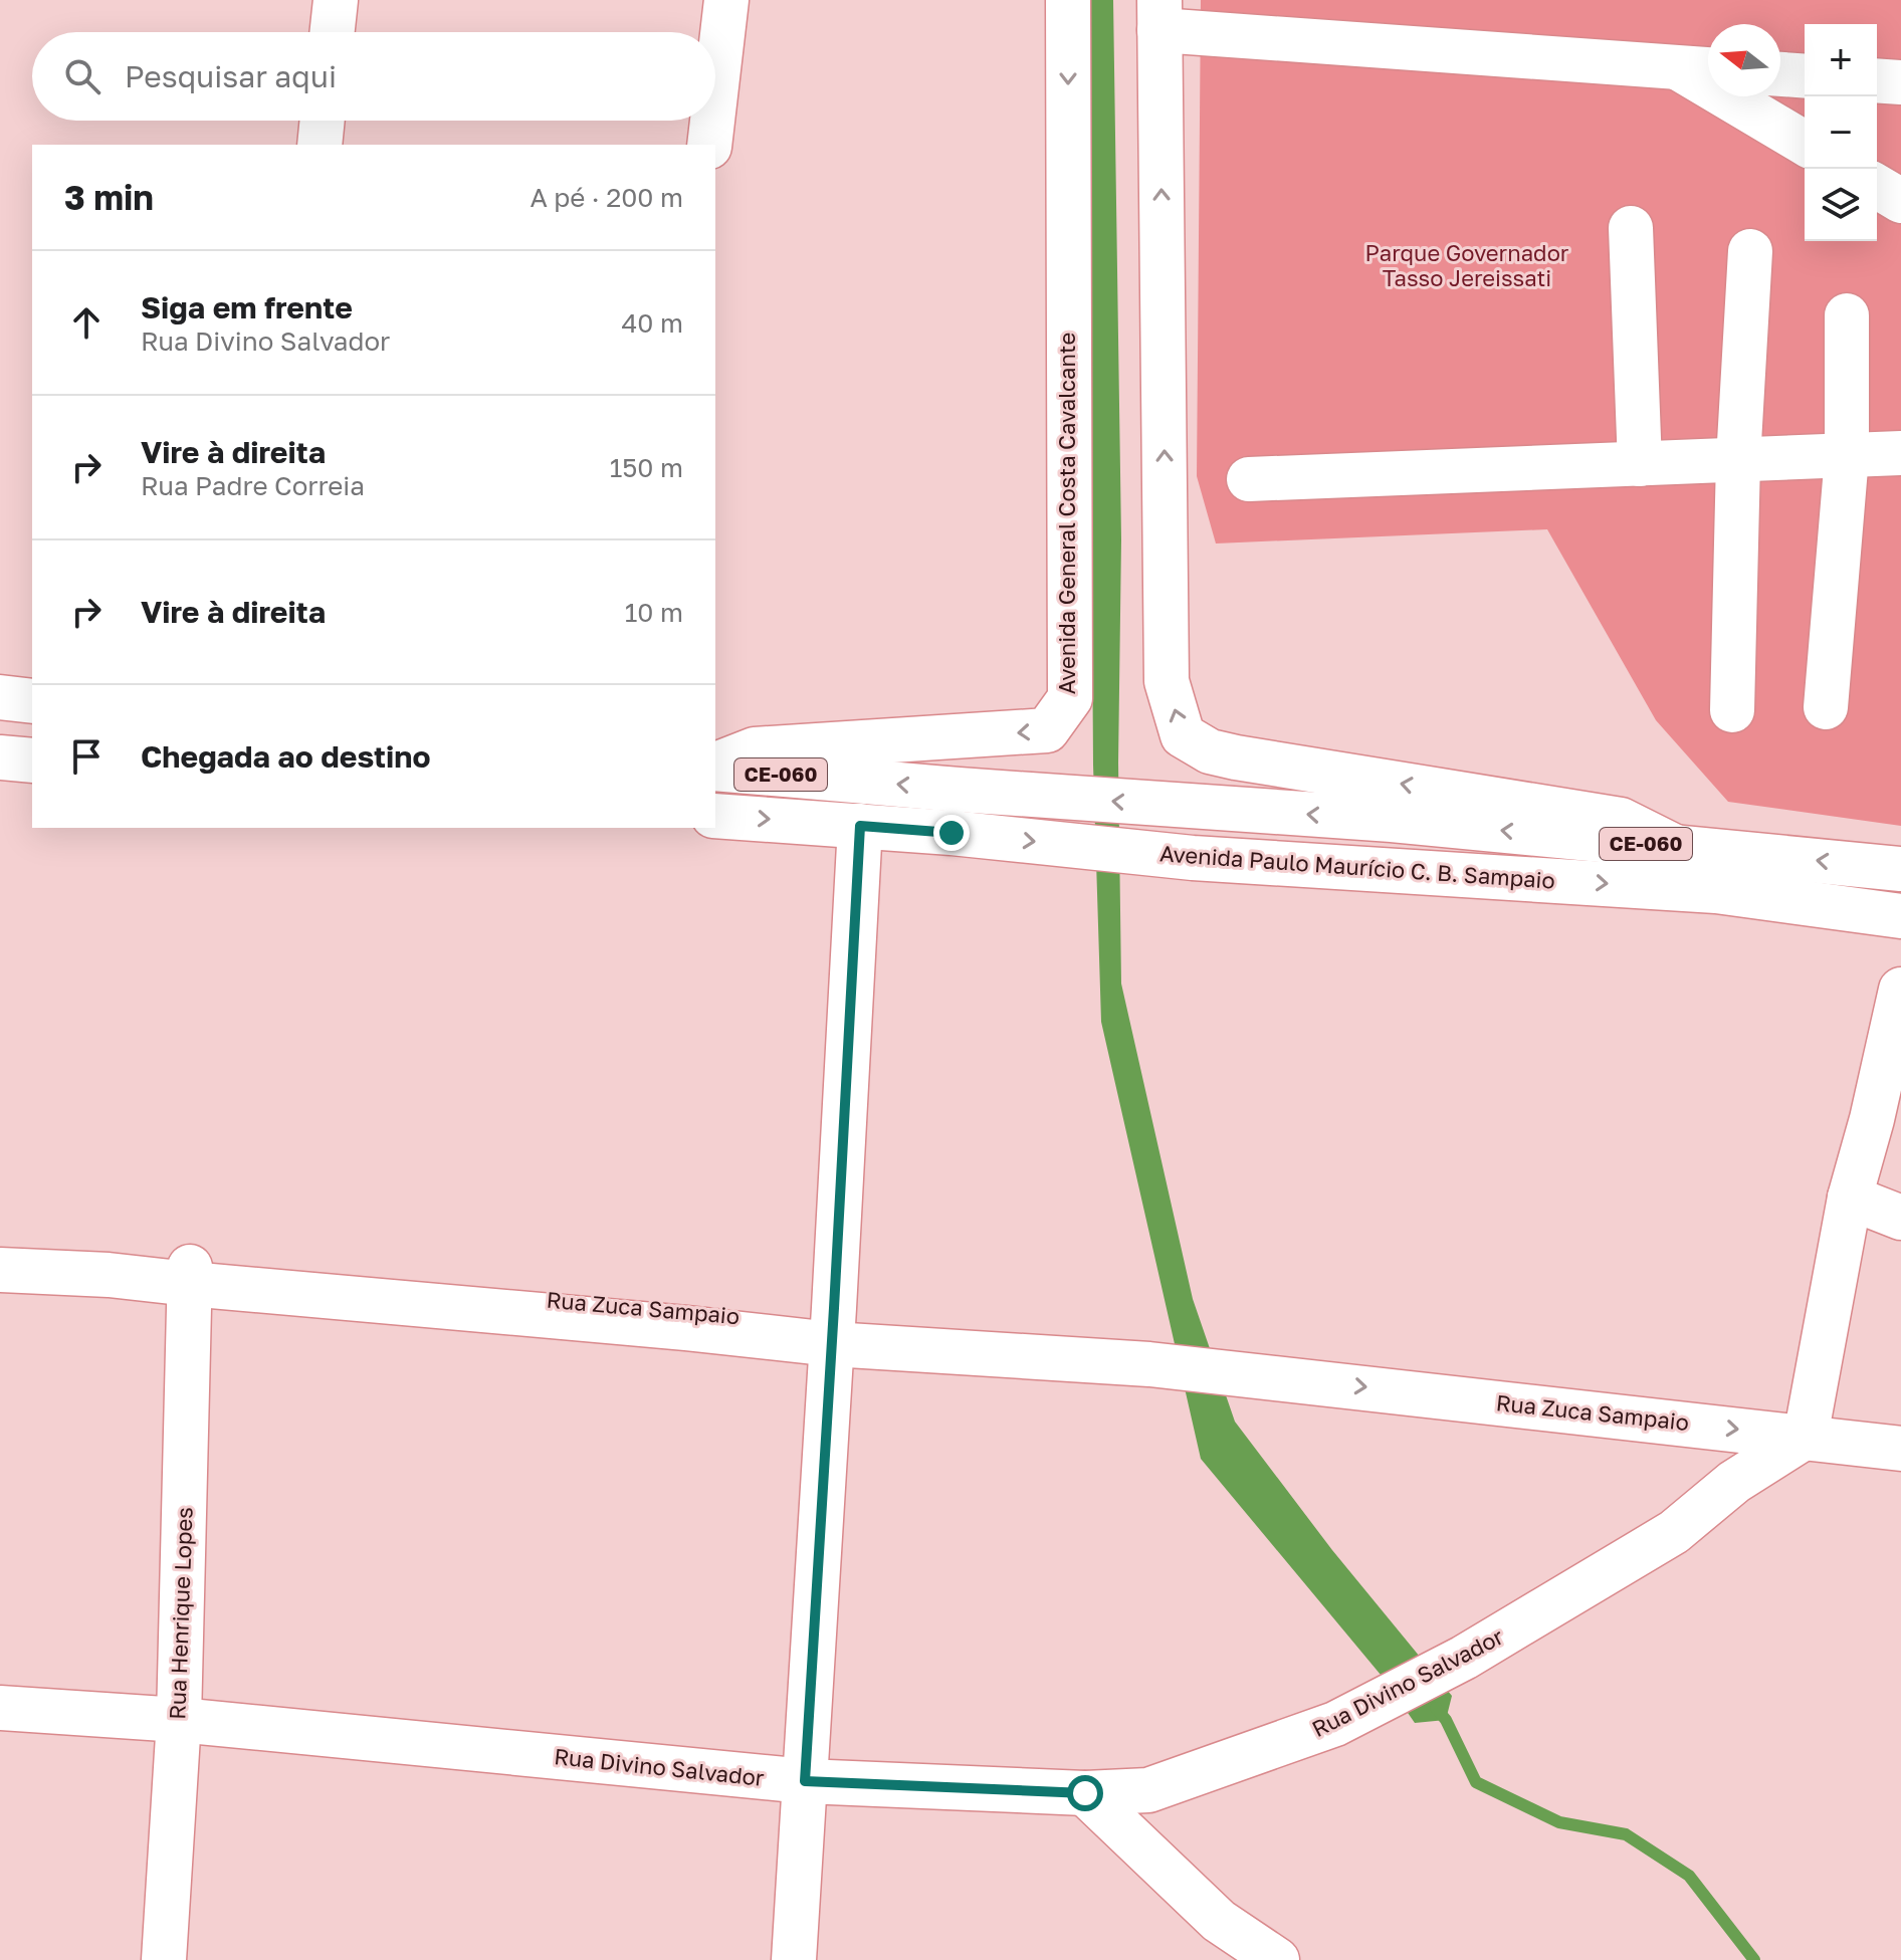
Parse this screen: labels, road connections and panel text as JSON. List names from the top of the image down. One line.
{"streets":{"street":["Avenida General Costa Cavalcante","CE-060","Avenida Paulo Maurício C. B. Sampaio","Rua Zuca Sampaio","Rua Henrique Lopes","Rua Divino Salvador"]},"crossings":[["Rua Zuca Sampaio","Rua Henrique Lopes"],["Rua Zuca Sampaio","Rua Divino Salvador"],["Rua Henrique Lopes","Rua Divino Salvador"]],"one_way":["Rua Zuca Sampaio"],"parks":["Parque Governador Tasso Jereissati"],"north":"left","page":{"map_buttons":["+","−"],"search":"Pesquisar aqui","heading":["3 min","A pé · 200 m"],"list":[["Siga em frente","Rua Divino Salvador","40 m"],["Vire à direita","Rua Padre Correia","150 m"],["Vire à direita","10 m"],"Chegada ao destino"]}}
